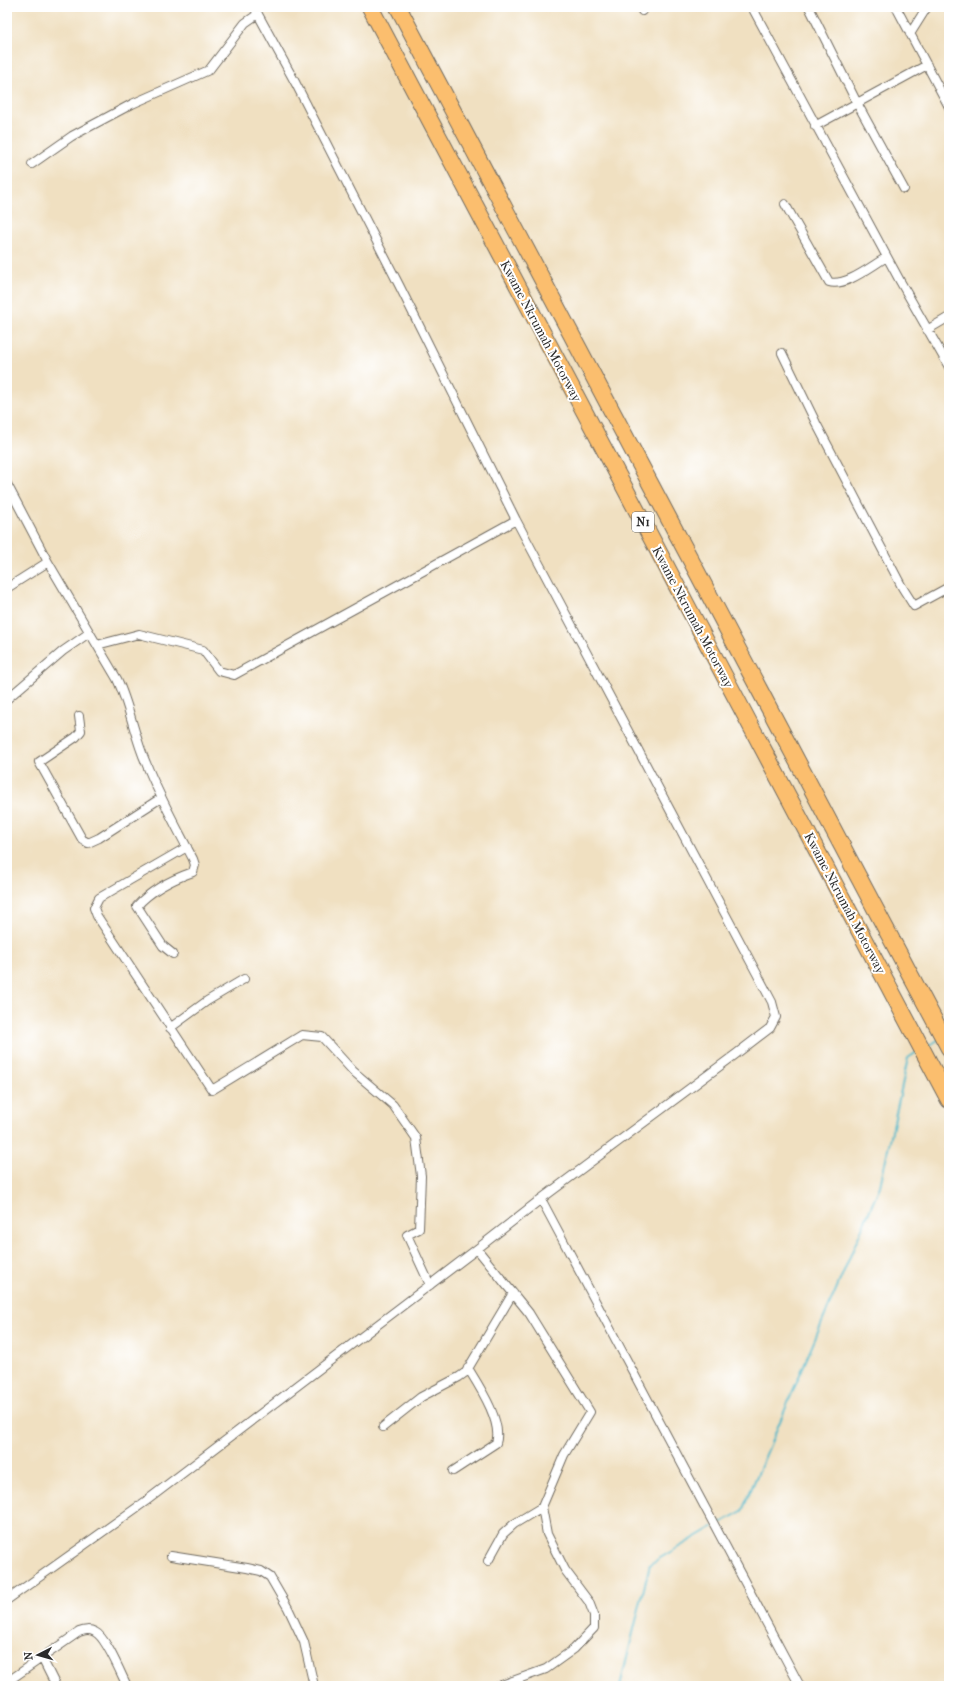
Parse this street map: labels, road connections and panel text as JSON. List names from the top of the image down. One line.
{"streets":{"highway":["Kwame Nkrumah Motorway","N1"]},"north":"left"}
